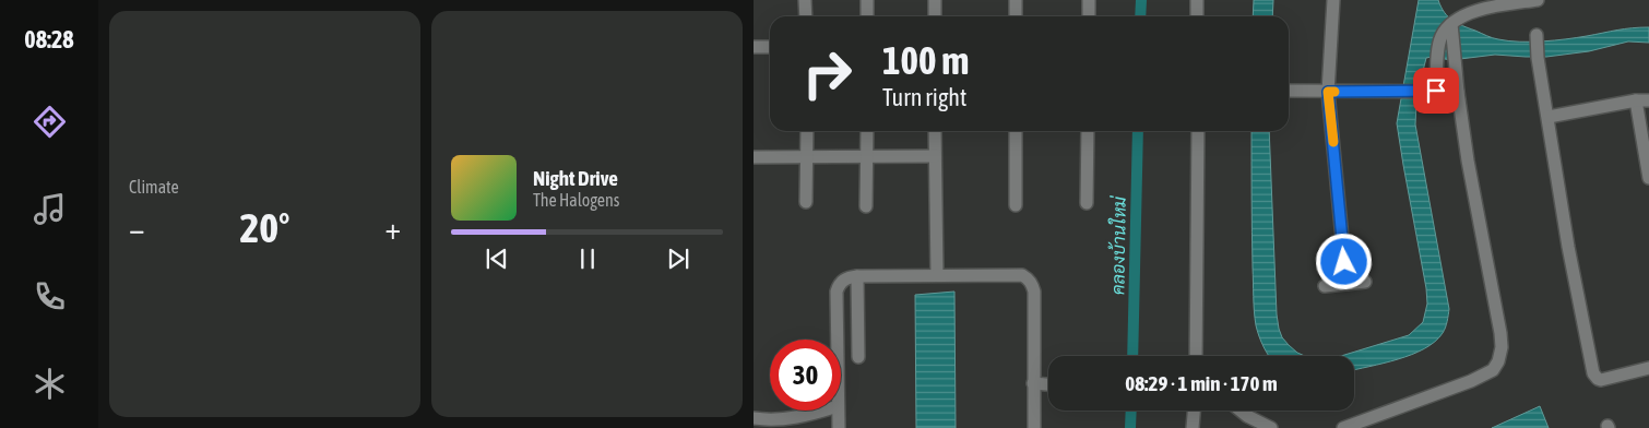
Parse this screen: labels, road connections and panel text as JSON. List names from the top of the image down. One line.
{"water":["คลองบ้านใหม่"],"page":{"tabs":"08:28","tile":"Climate","turn":["100 m","Turn right"],"song":["Night Drive","The Halogens"],"heat":["−","20°","+"],"limit":"30","trip":"08:29 · 1 min · 170 m"}}
